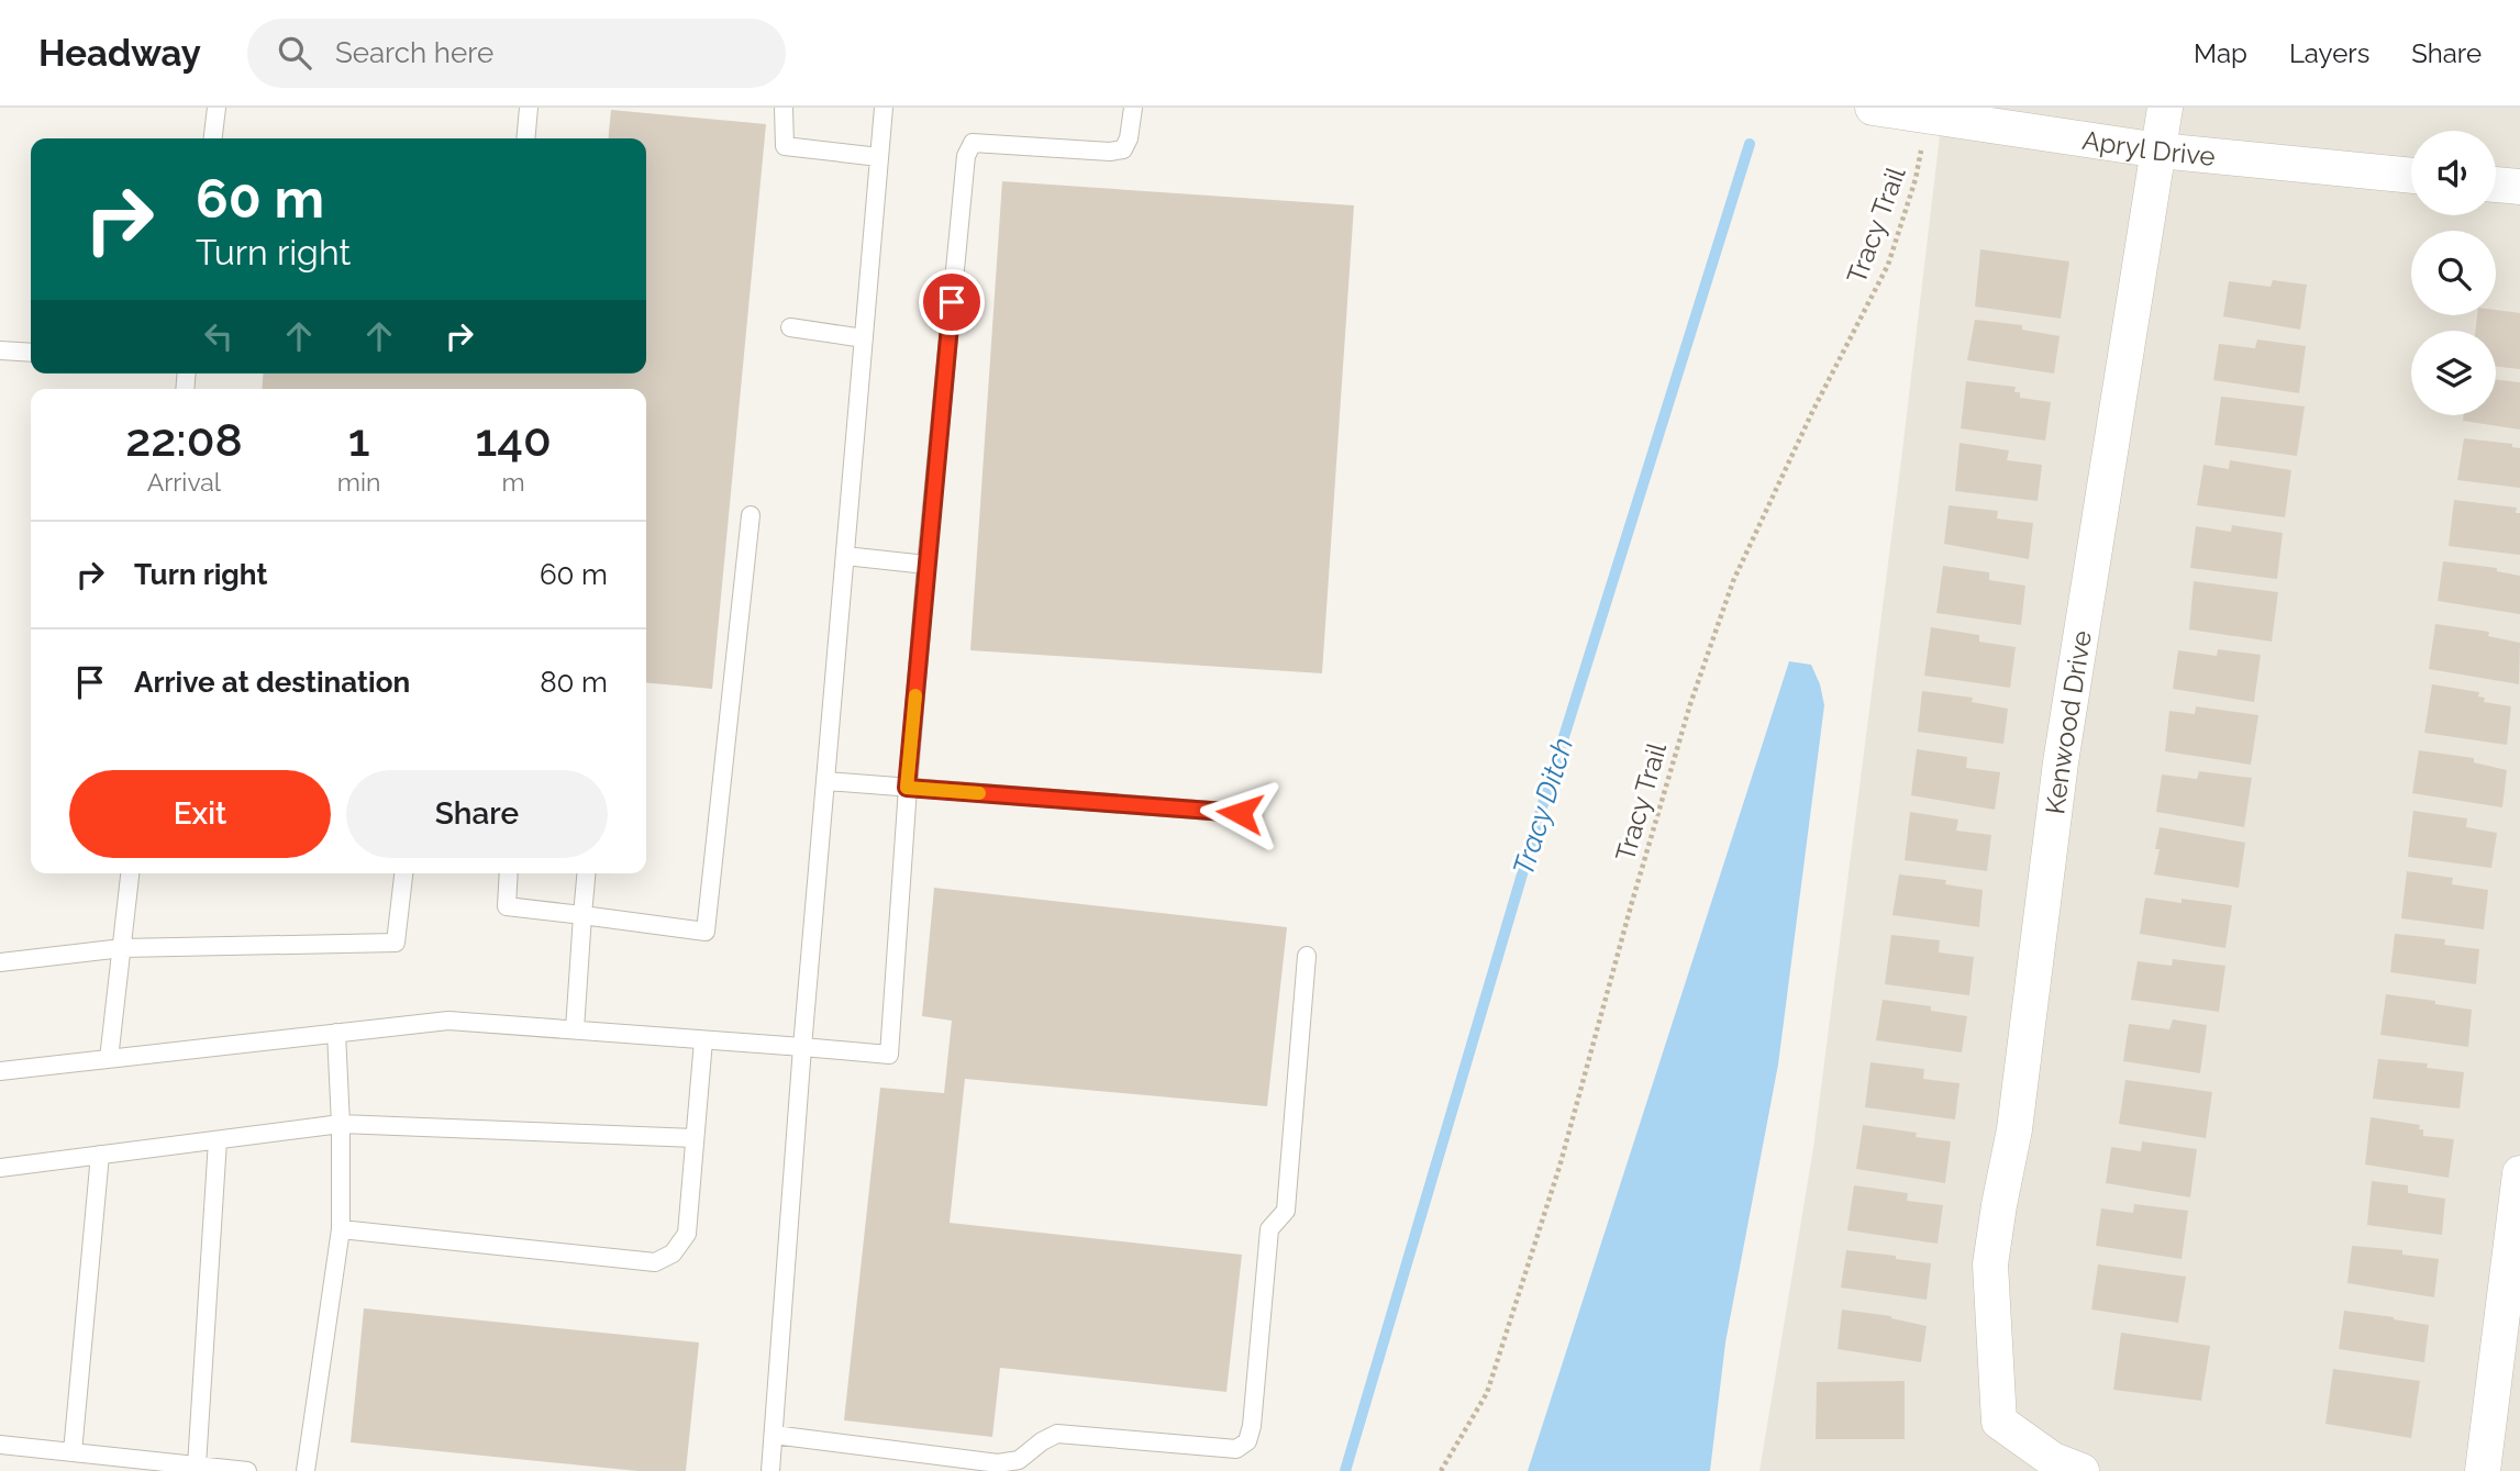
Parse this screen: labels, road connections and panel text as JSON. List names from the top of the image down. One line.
{"streets":{"street":["Apryl Drive","Kenwood Drive"],"path":["Tracy Trail"]},"crossings":[["Apryl Drive","Kenwood Drive"]],"water":["Tracy Ditch"],"page":{"header":"Headway","search":"Search here","nav":["Map","Layers","Share"],"turn":["60 m","Turn right"],"eta":["22:08","Arrival","1","min","140","m"],"list":[{"name":"Turn right","value":"60 m"},{"name":"Arrive at destination","value":"80 m"}],"buttons":["Exit","Share"]}}
